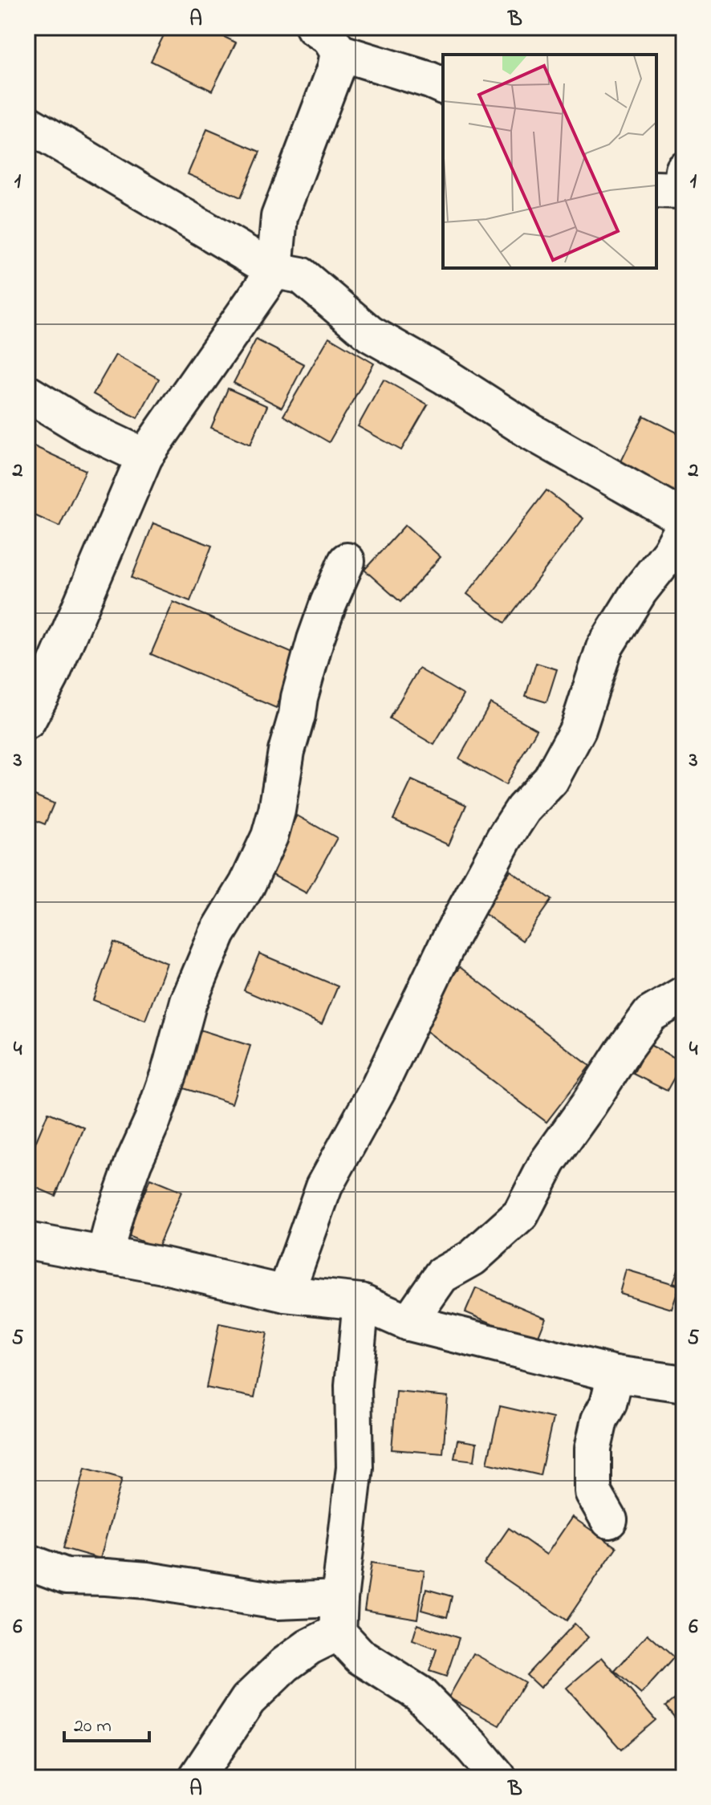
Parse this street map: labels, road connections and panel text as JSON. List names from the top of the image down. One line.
{"scale_bar":"20 m","grid":{"columns":["A","B"],"rows":["1","2","3","4","5","6"]}}
